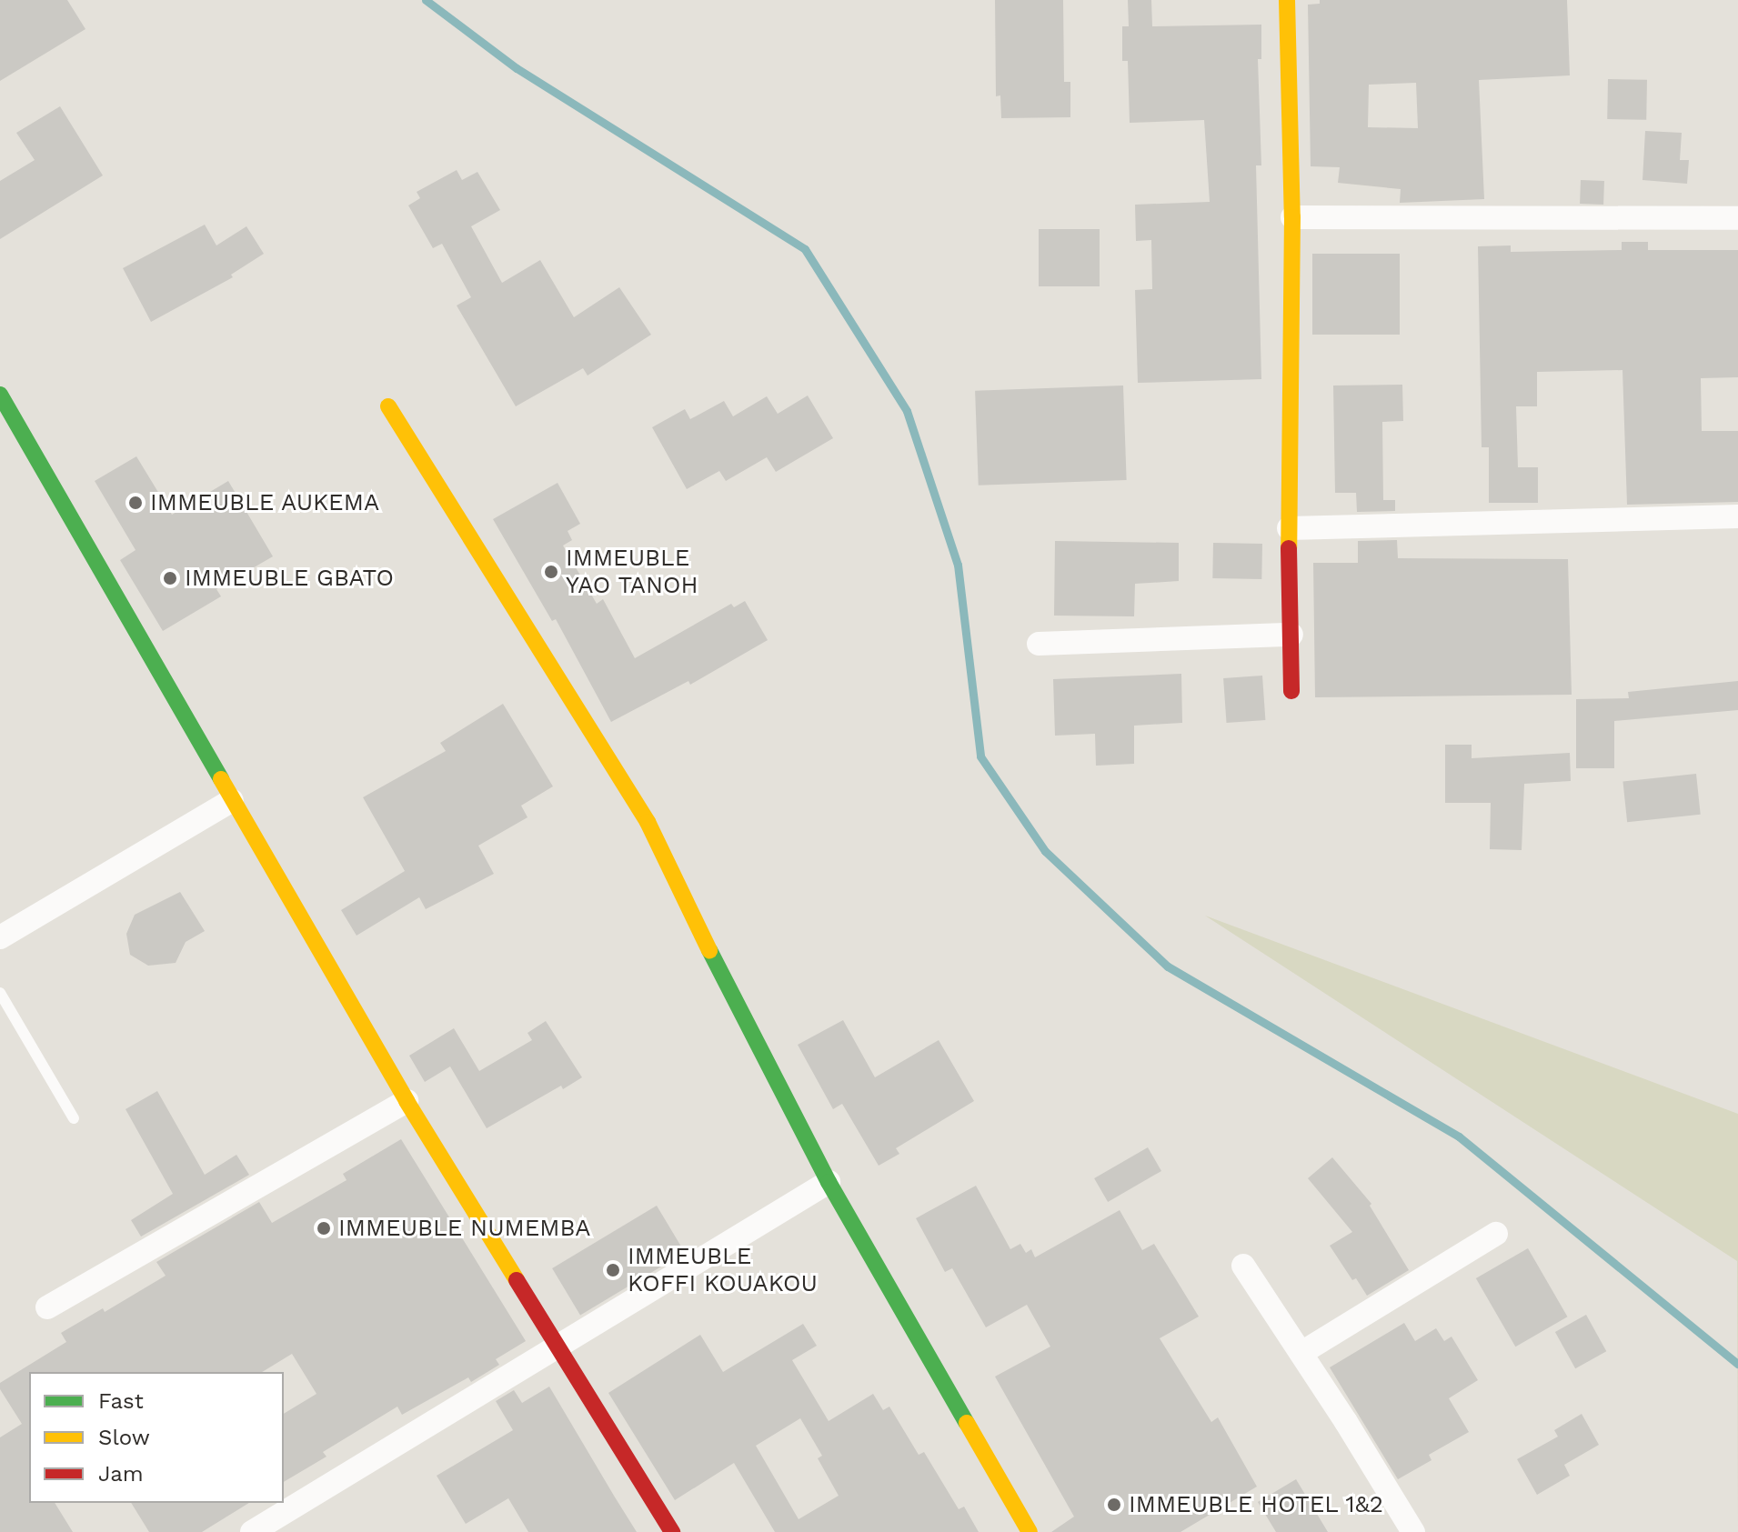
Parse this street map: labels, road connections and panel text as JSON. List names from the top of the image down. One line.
{"places":["IMMEUBLE AUKEMA","IMMEUBLE YAO TANOH","IMMEUBLE GBATO","IMMEUBLE NUMEMBA","IMMEUBLE KOFFI KOUAKOU","IMMEUBLE HOTEL 1&2"],"legend":["Fast","Slow","Jam"]}
